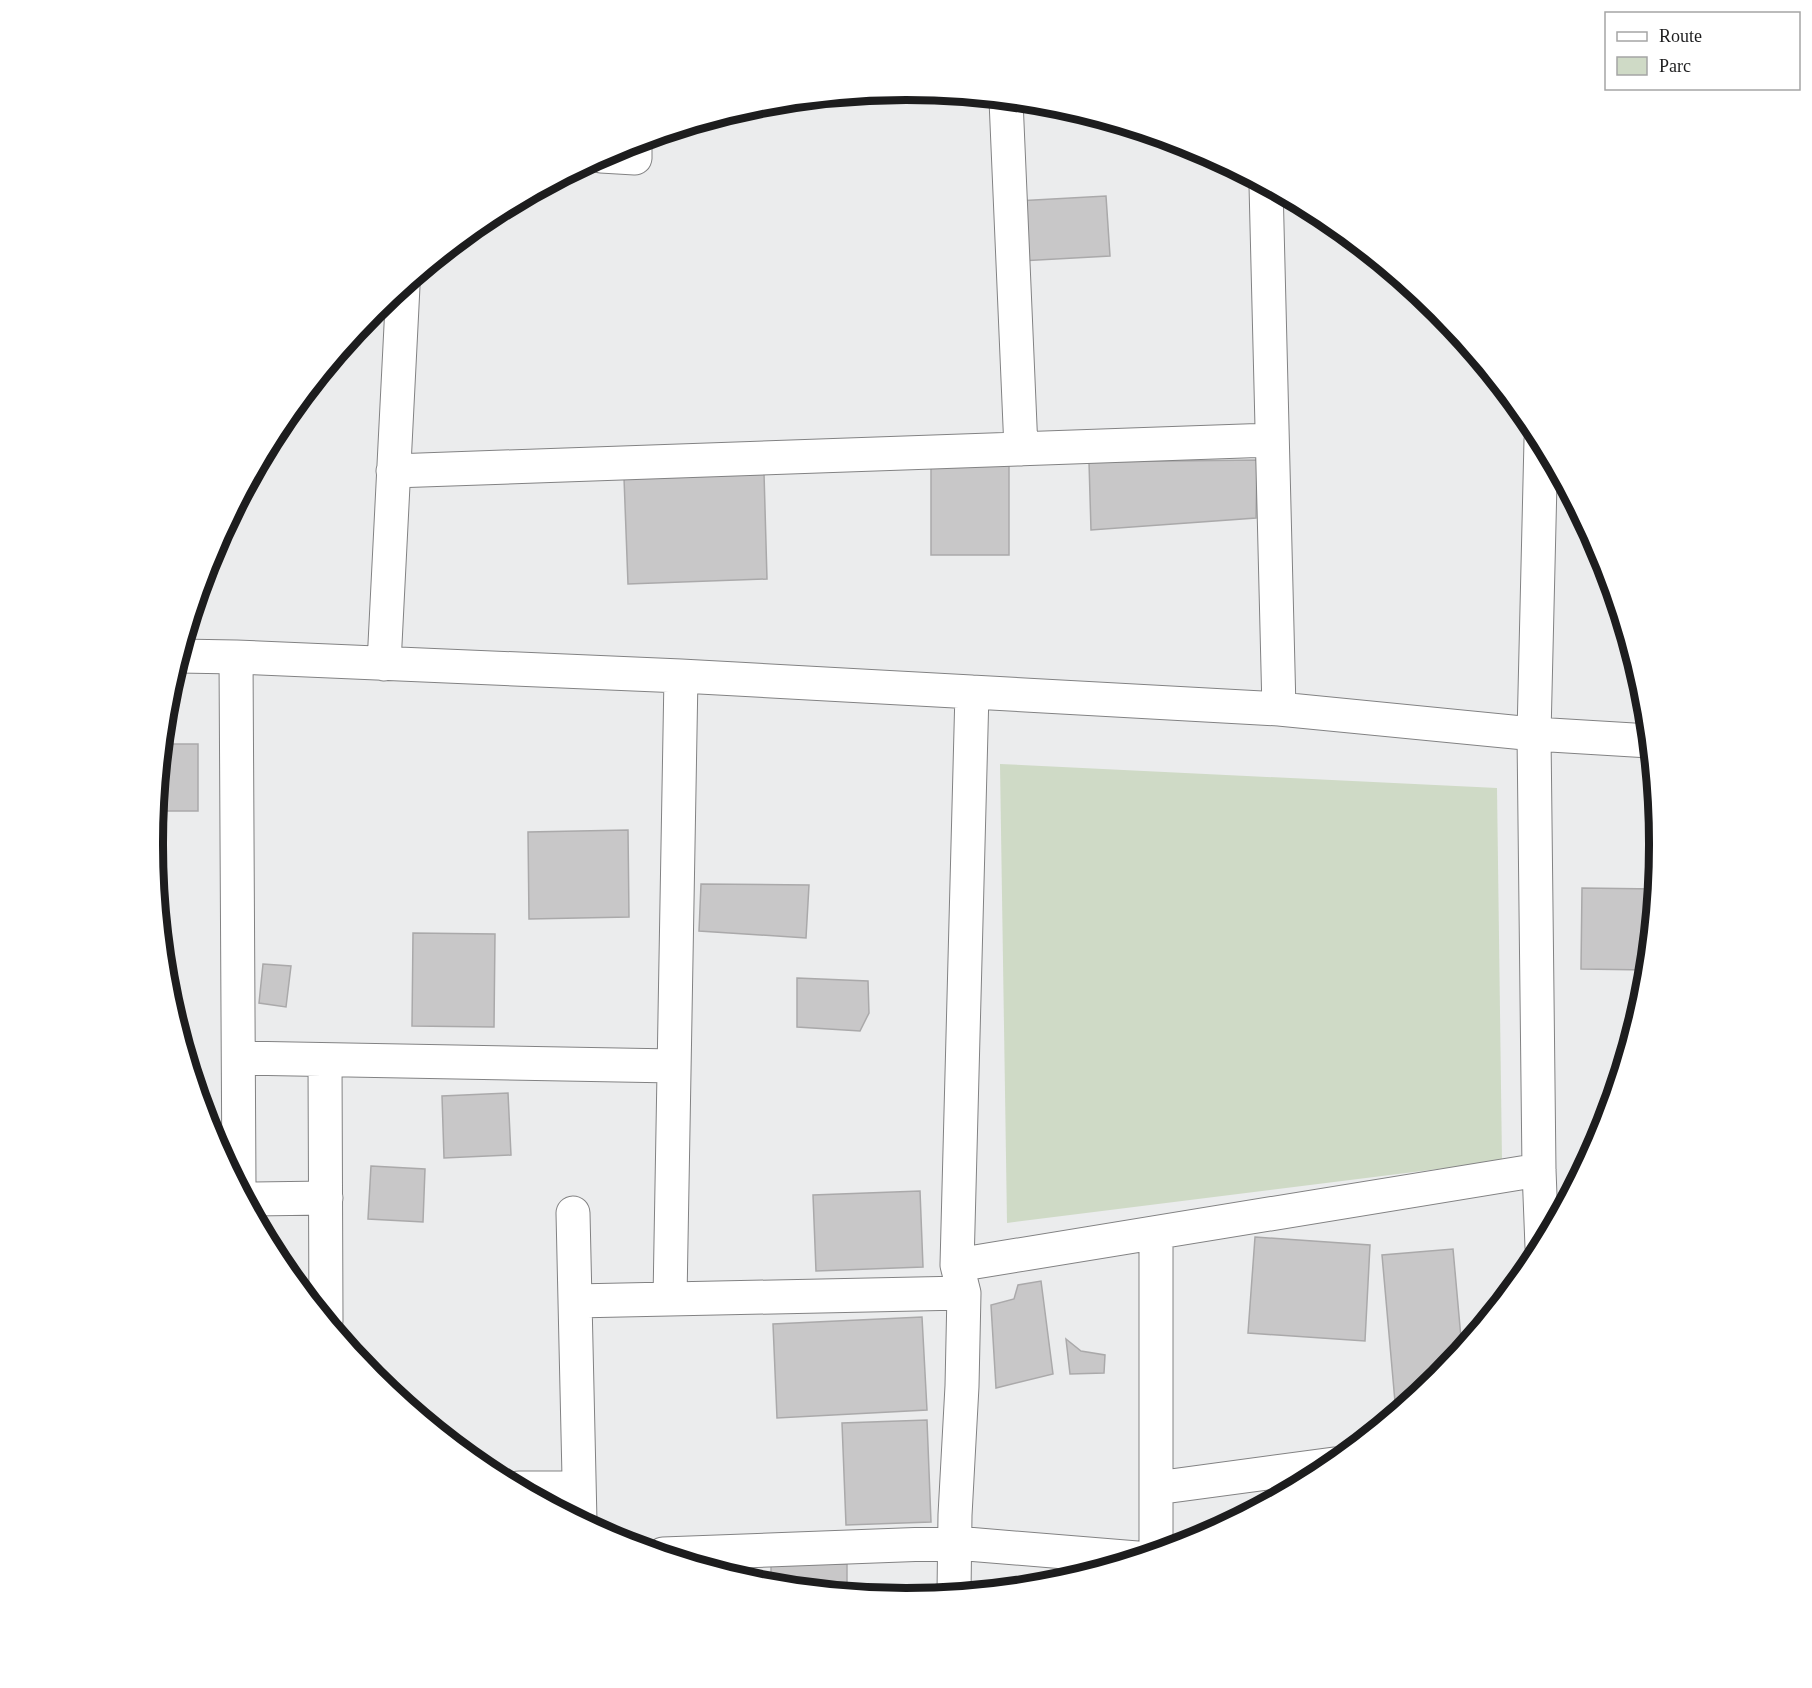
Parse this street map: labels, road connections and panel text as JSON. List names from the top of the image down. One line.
{"legend":["Route","Parc"]}
